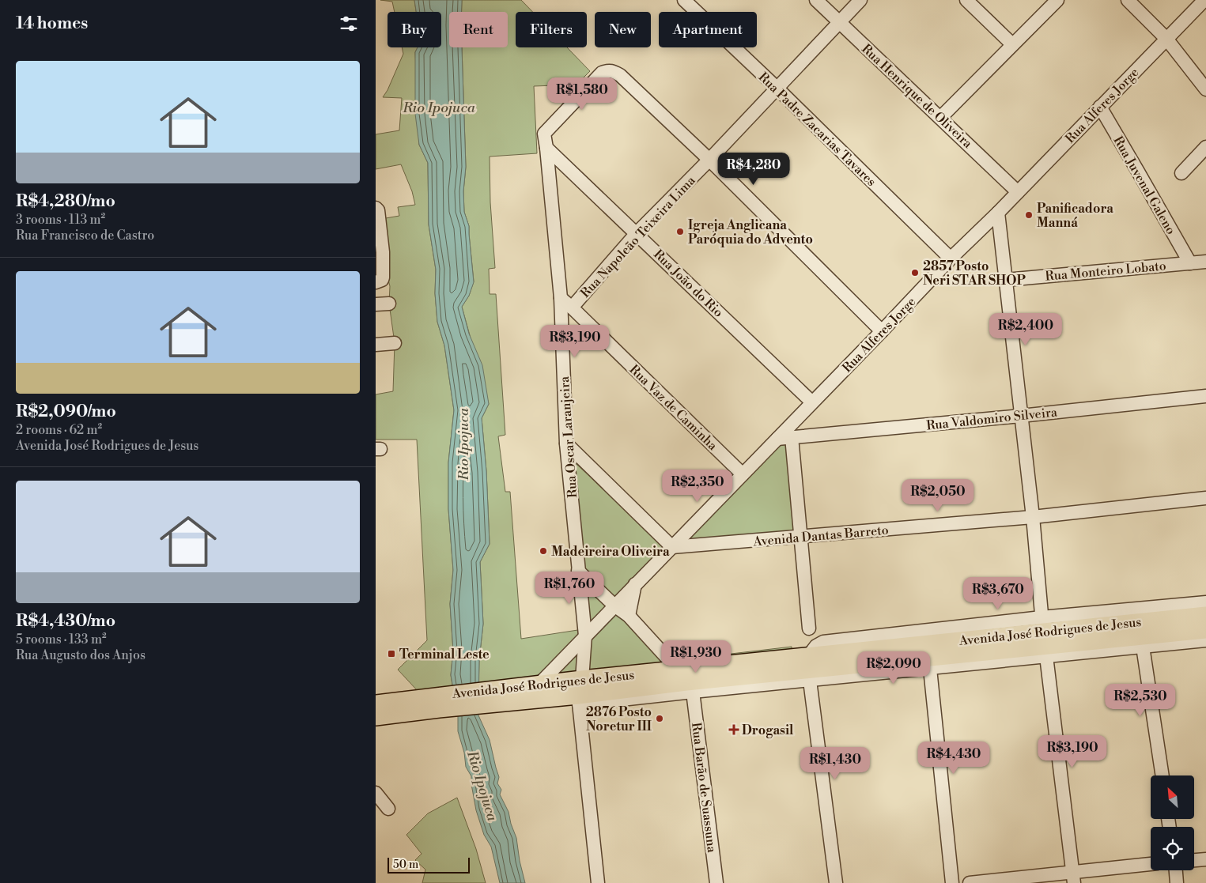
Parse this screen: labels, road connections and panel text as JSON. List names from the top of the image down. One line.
{"streets":{"main road":["Avenida José Rodrigues de Jesus"],"street":["Rua Henrique de Oliveira","Rua Alferes Jorge","Rua Padre Zacarias Tavares","Rua Juvenal Galeno","Rua Napoleão Teixeira Lima","Rua Monteiro Lobato","Rua João do Rio","Rua Vaz de Caminha","Rua Valdomiro Silveira","Rua Oscar Laranjeira","Avenida Dantas Barreto","Rua Barão de Suassuna"]},"crossings":[["Rua Henrique de Oliveira","Rua Alferes Jorge"],["Rua Henrique de Oliveira","Rua Napoleão Teixeira Lima"],["Rua Alferes Jorge","Rua Padre Zacarias Tavares"],["Rua Alferes Jorge","Rua Juvenal Galeno"],["Rua Alferes Jorge","Rua João do Rio"],["Rua Alferes Jorge","Rua Vaz de Caminha"],["Rua Alferes Jorge","Rua Valdomiro Silveira"],["Rua Alferes Jorge","Rua Oscar Laranjeira"],["Rua Alferes Jorge","Avenida Dantas Barreto"],["Rua Alferes Jorge","Avenida José Rodrigues de Jesus"],["Rua Padre Zacarias Tavares","Rua Napoleão Teixeira Lima"],["Rua Juvenal Galeno","Rua Monteiro Lobato"],["Rua Napoleão Teixeira Lima","Rua João do Rio"],["Rua Napoleão Teixeira Lima","Rua Vaz de Caminha"],["Rua Napoleão Teixeira Lima","Rua Oscar Laranjeira"],["Rua João do Rio","Rua Oscar Laranjeira"],["Rua Oscar Laranjeira","Avenida José Rodrigues de Jesus"],["Avenida José Rodrigues de Jesus","Rua Barão de Suassuna"]],"water":["Rio Ipojuca"],"places":{"other":["Panificadora Manná","Igreja Anglicana Paróquia do Advento","2857 Posto Neri STAR SHOP","Madeireira Oliveira","2876 Posto Noretur III"],"transit":["Terminal Leste"],"health":["Drogasil"]},"scale_bar":"50 m","north":"top left","page":{"heading":"14 homes","chip":["Buy","Rent","Filters","New","Apartment"],"list":[{"name":"R$4,280/mo","note":"3 rooms · 113 m² · Rua Francisco de Castro"},{"name":"R$2,090/mo","note":"2 rooms · 62 m² · Avenida José Rodrigues de Jesus"},{"name":"R$4,430/mo","note":"5 rooms · 133 m² · Rua Augusto dos Anjos"}],"price":["R$1,580","R$4,280","R$2,400","R$3,190","R$2,350","R$2,050","R$1,760","R$3,670","R$1,930","R$2,090","R$2,530","R$3,190","R$4,430","R$1,430"],"scale":"50 m"}}
